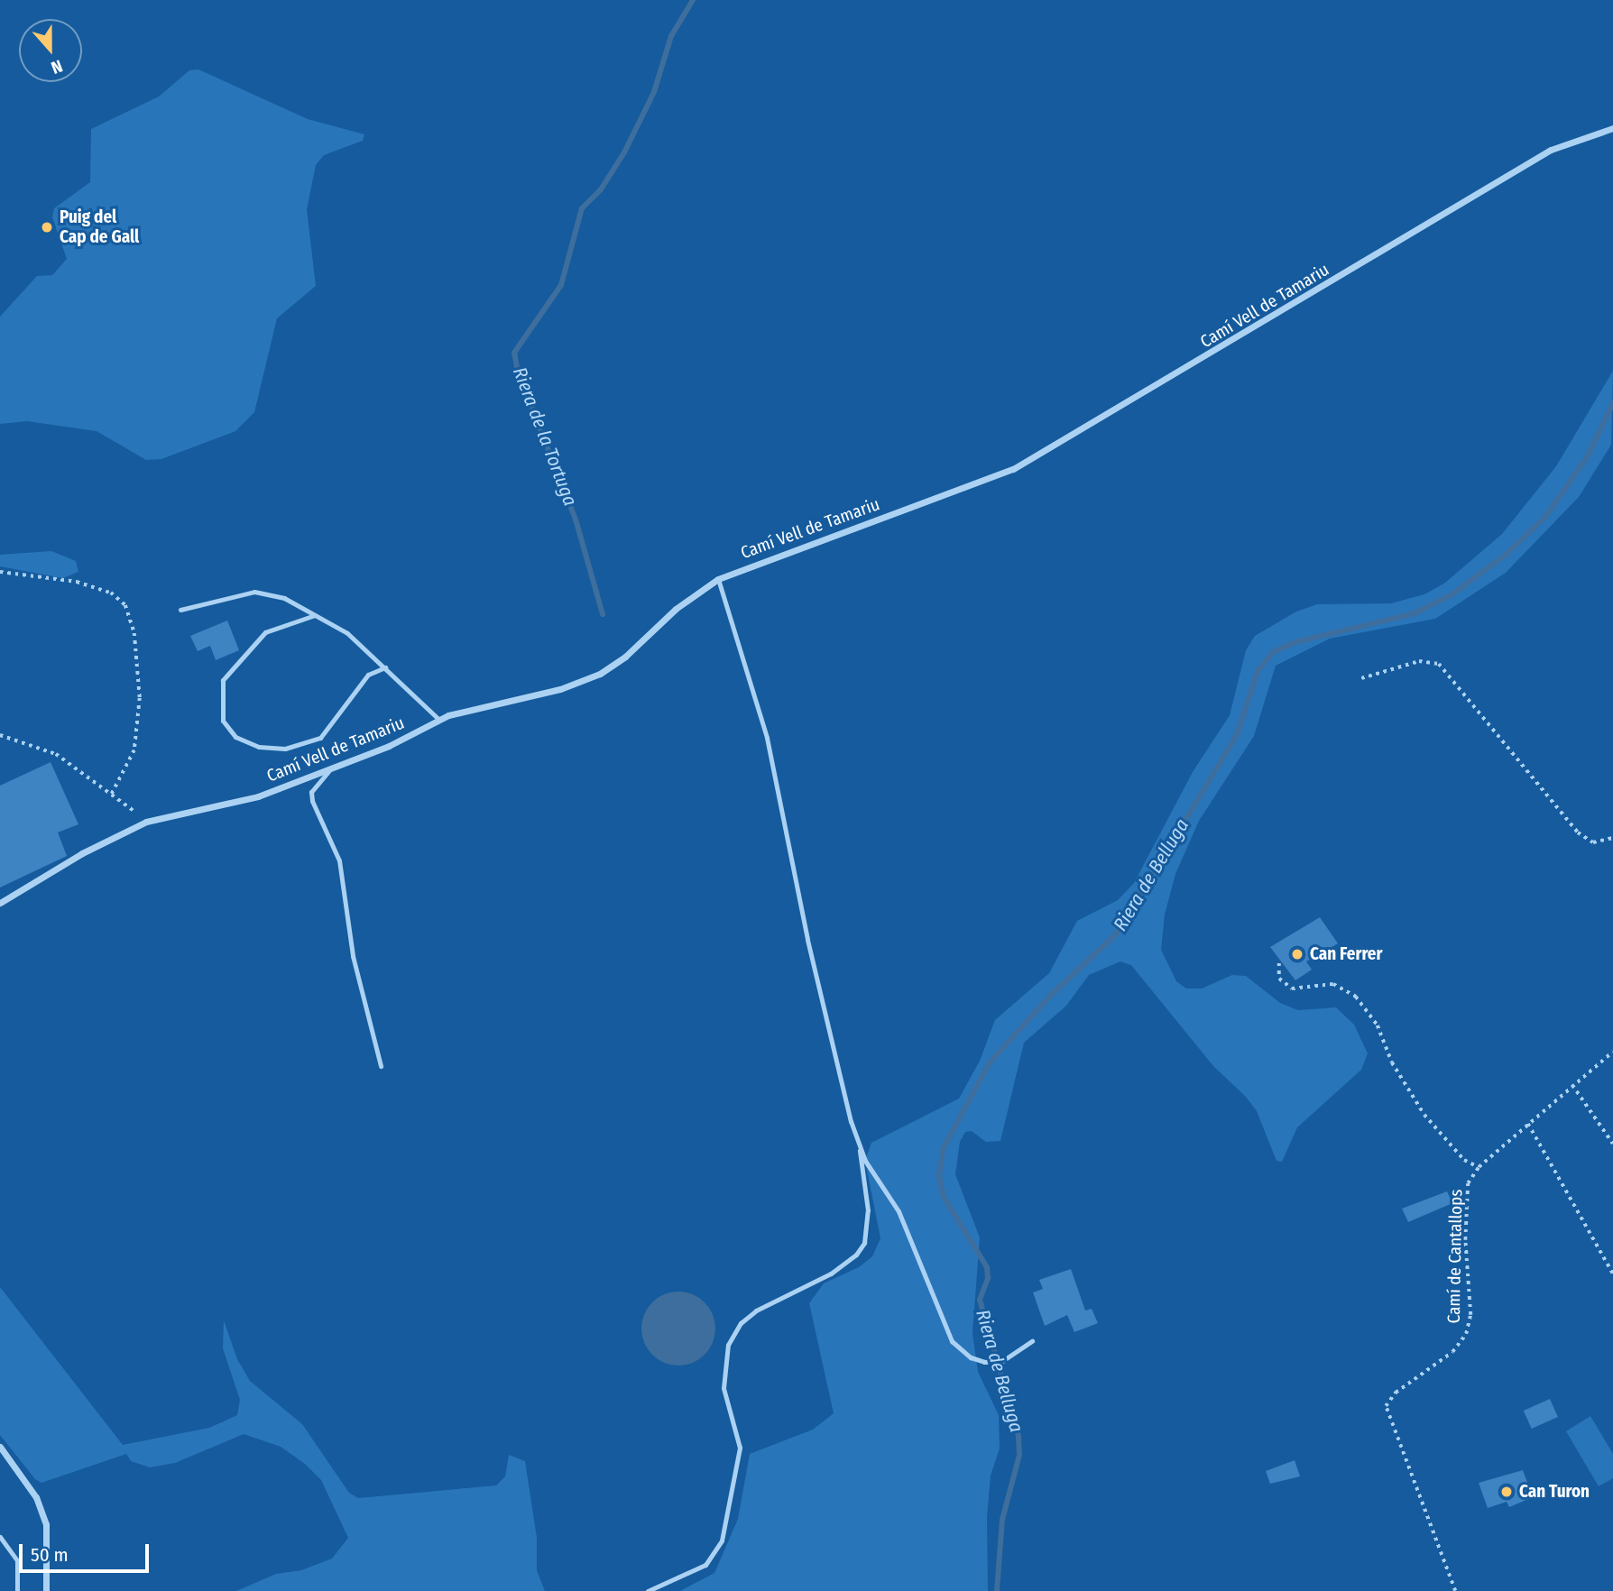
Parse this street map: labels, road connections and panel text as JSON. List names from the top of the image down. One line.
{"streets":{"street":["Camí Vell de Tamariu"],"path":["Camí de Cantallops"]},"water":["Riera de la Tortuga","Riera de Belluga"],"places":["Puig del Cap de Gall","Can Ferrer","Can Turon"],"scale_bar":"50 m","north":"bottom"}
